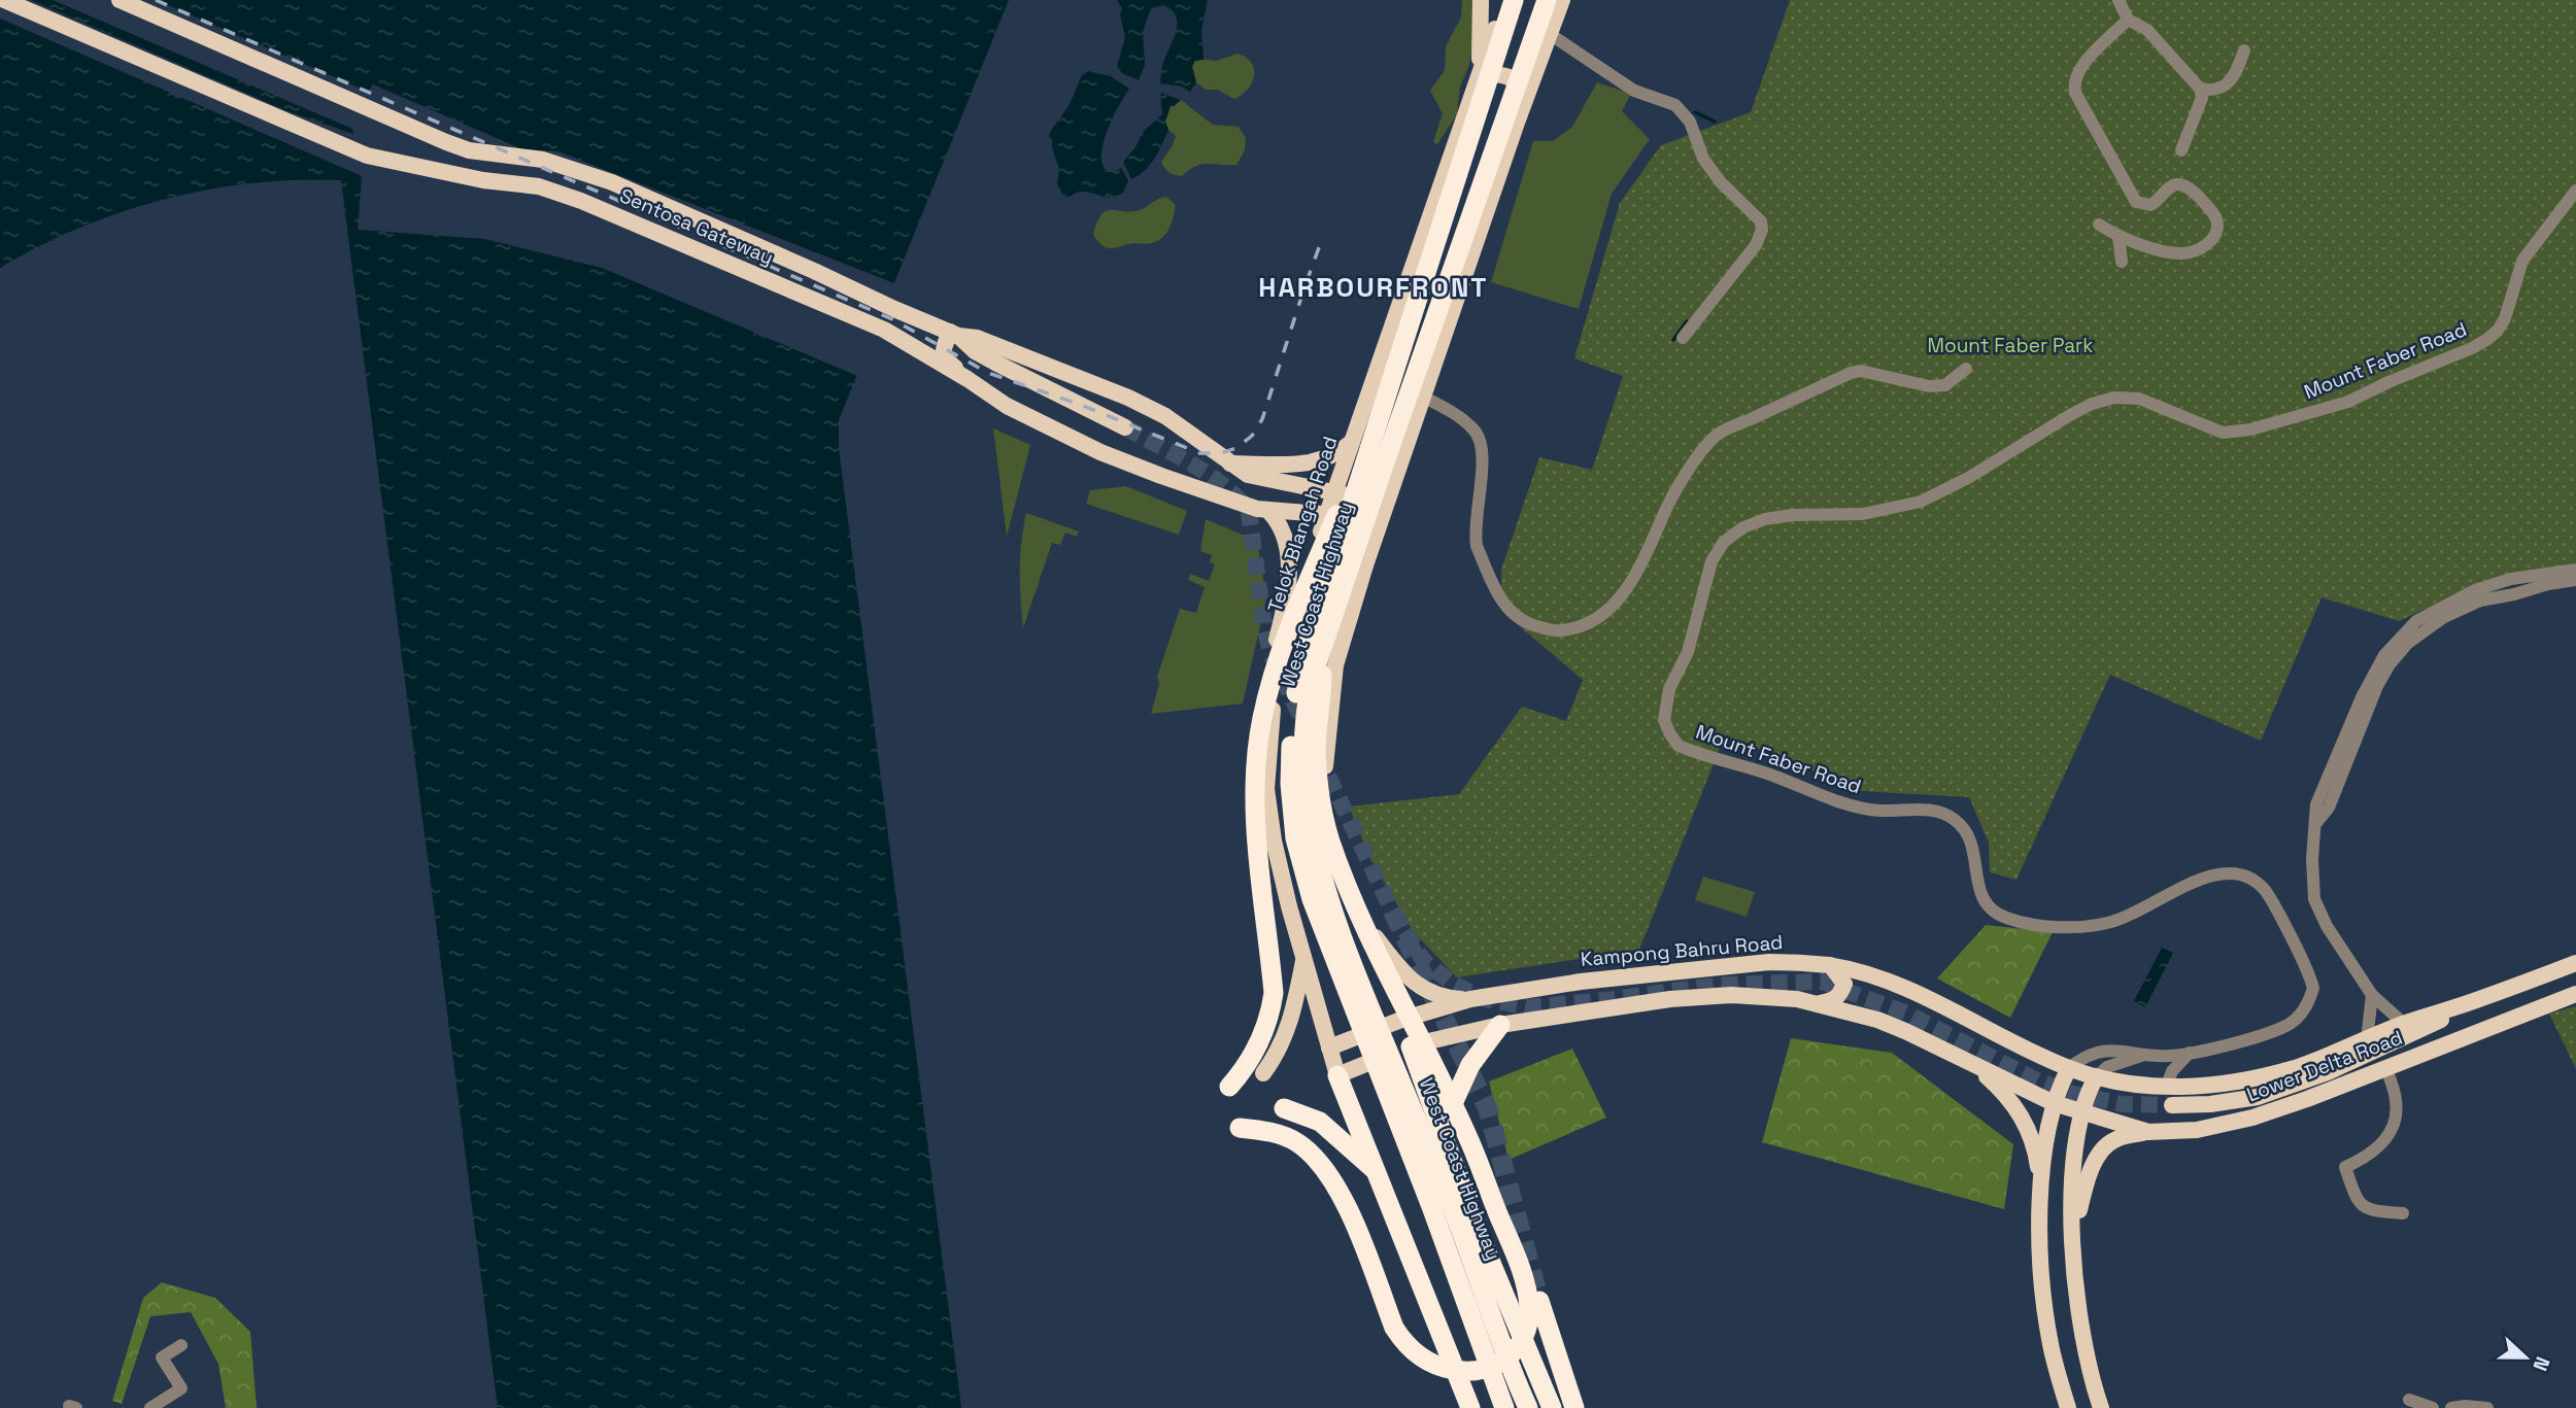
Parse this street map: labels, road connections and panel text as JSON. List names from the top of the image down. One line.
{"streets":{"highway":["West Coast Highway"],"main road":["Sentosa Gateway","Telok Blangah Road","Kampong Bahru Road","Lower Delta Road"],"street":["Mount Faber Road"]},"crossings":[["Sentosa Gateway","Telok Blangah Road"],["Mount Faber Road","Kampong Bahru Road"],["Mount Faber Road","Lower Delta Road"],["Telok Blangah Road","Kampong Bahru Road"],["Kampong Bahru Road","Lower Delta Road"]],"districts":["HARBOURFRONT"],"parks":["Mount Faber Park"],"north":"right"}
